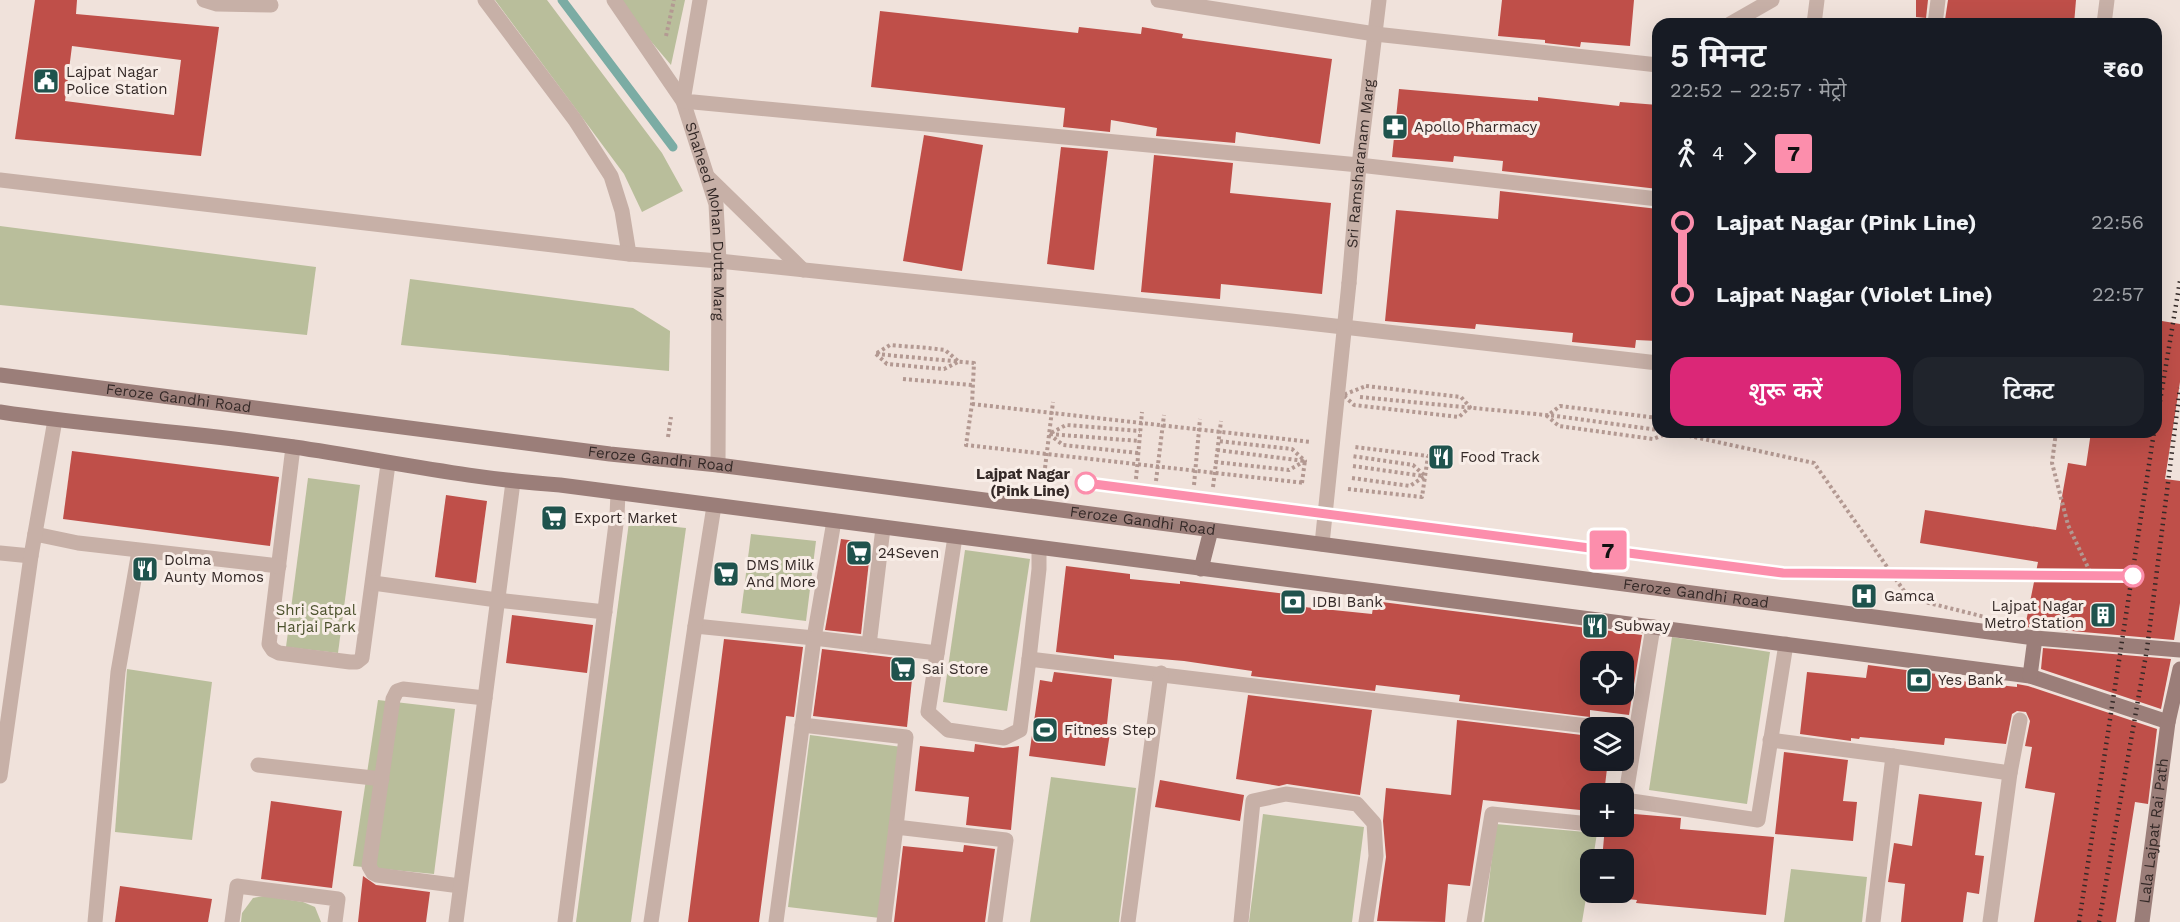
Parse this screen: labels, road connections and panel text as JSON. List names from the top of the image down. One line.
{"streets":{"street":["Sri Ramsharanam Marg","Shaheed Mohan Dutta Marg","Feroze Gandhi Road","Lala Lajpat Rai Path"]},"crossings":[["Sri Ramsharanam Marg","Feroze Gandhi Road"],["Shaheed Mohan Dutta Marg","Feroze Gandhi Road"]],"parks":["Shri Satpal Harjai Park"],"places":{"public building":["Lajpat Nagar Police Station"],"pharmacy":["Apollo Pharmacy"],"restaurant":["Food Track","Dolma Aunty Momos","Subway"],"other":["Lajpat Nagar (Pink Line)"],"supermarket":["Export Market","24Seven","DMS Milk And More","Sai Store"],"hospital":["Gamca"],"bank":["IDBI Bank","Yes Bank"],"building":["Lajpat Nagar Metro Station"],"sports":["Fitness Step"]},"lines":["metro line 7"],"page":{"on_map":"7","heading":["5 मिनट","22:52 – 22:57 · मेट्रो","₹60"],"legs":["4","7"],"list":[{"name":"Lajpat Nagar (Pink Line)","value":"22:56"},{"name":"Lajpat Nagar (Violet Line)","value":"22:57"}],"buttons":["शुरू करें","टिकट"],"map_buttons":["+","−"]}}
